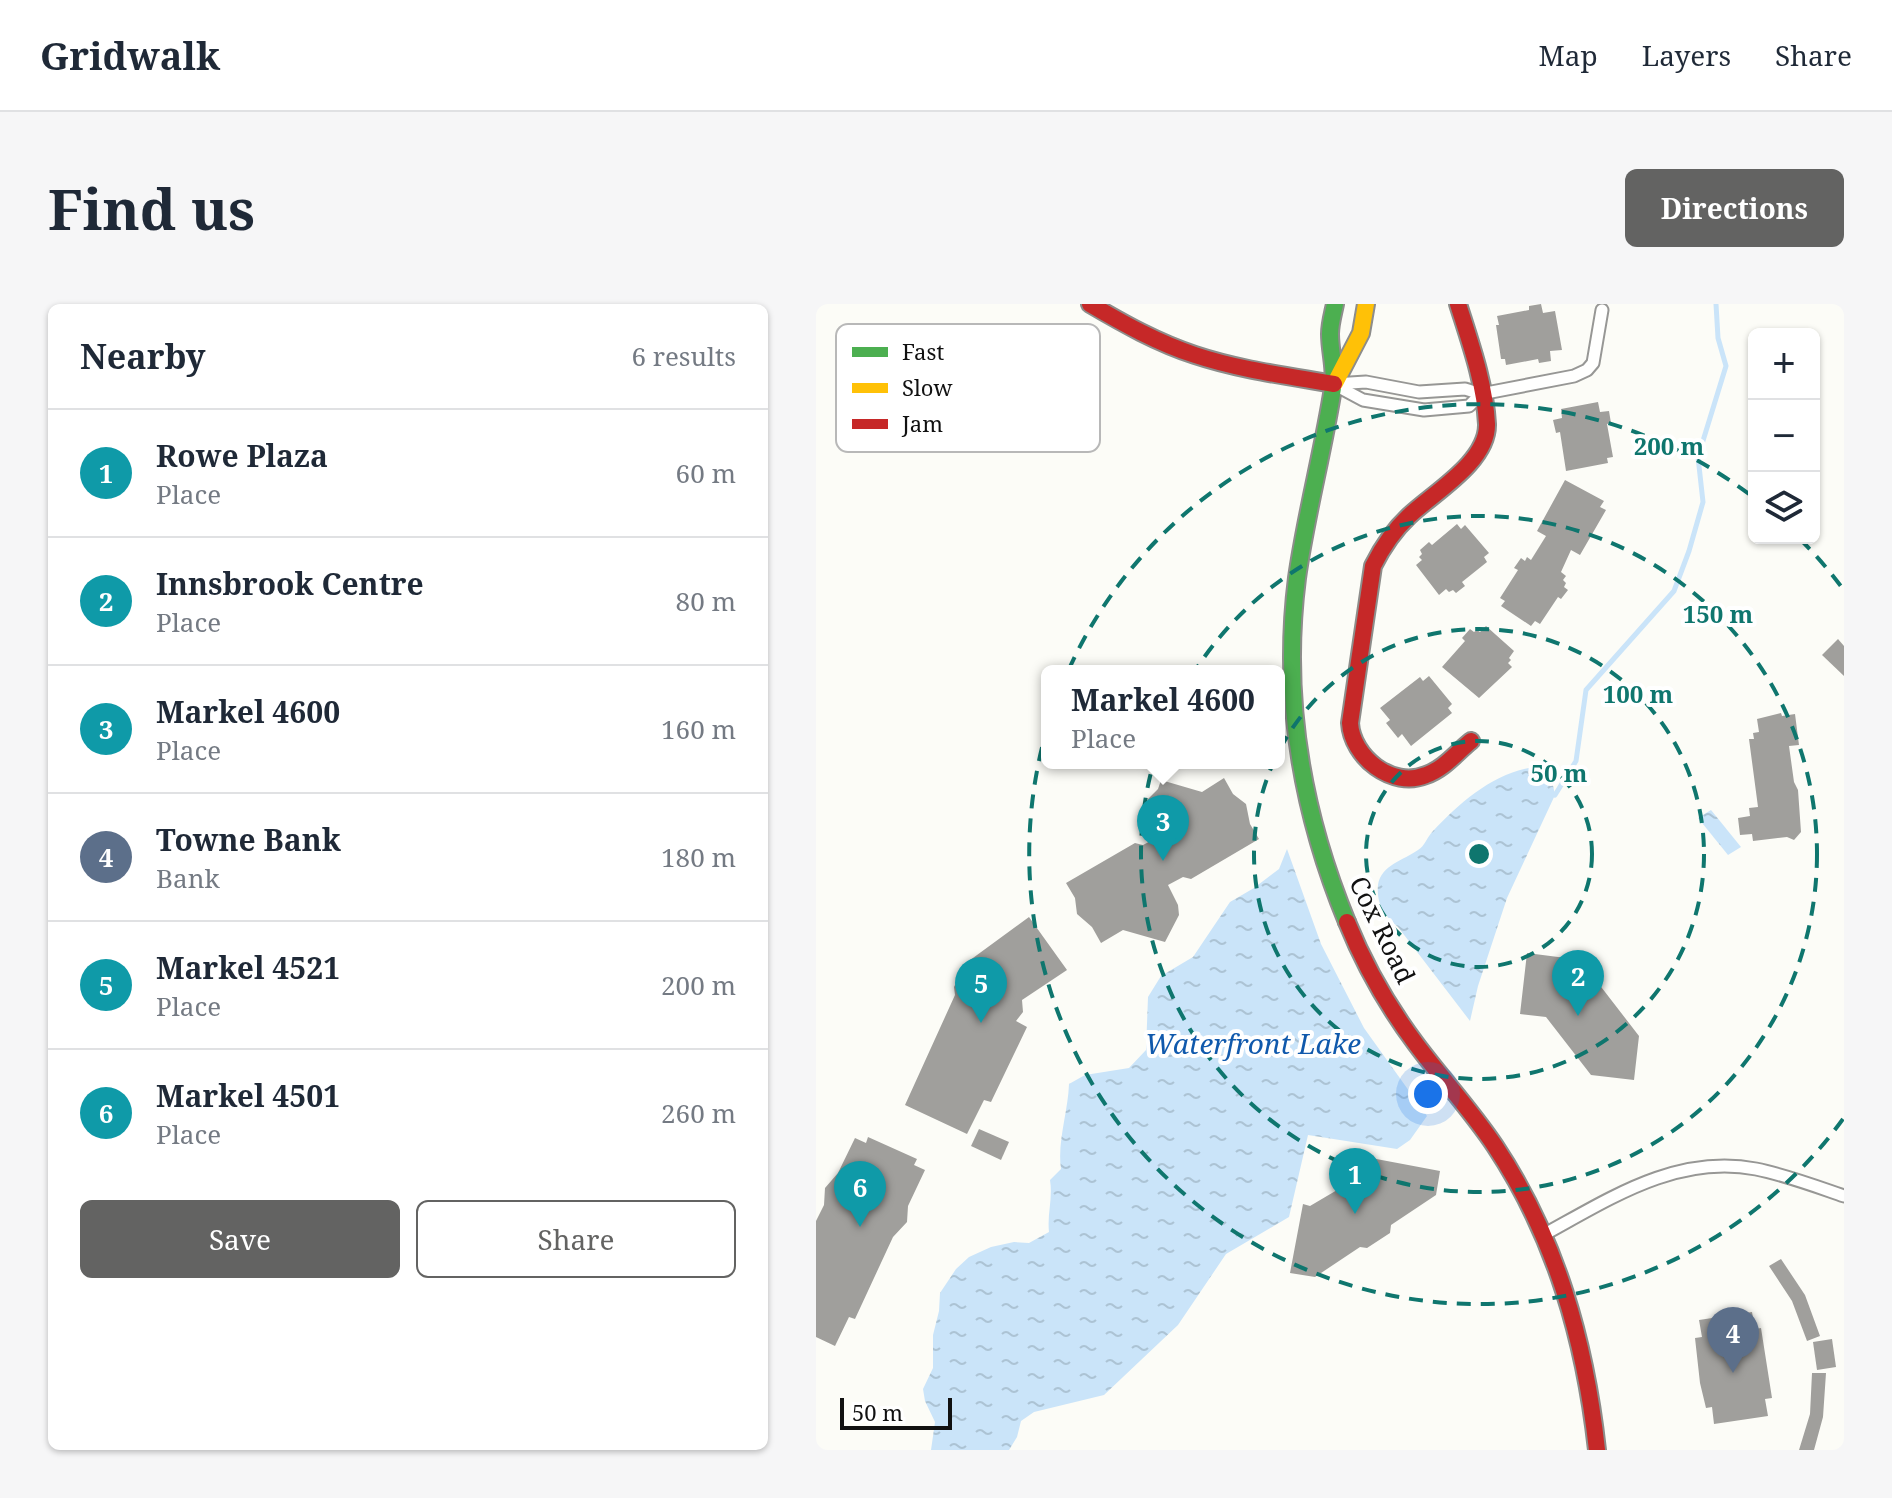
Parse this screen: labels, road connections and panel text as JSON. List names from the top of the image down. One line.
{"streets":{"main road":["Cox Road"]},"water":["Waterfront Lake"],"legend":["Fast","Slow","Jam"],"scale_bar":"50 m","page":{"header":"Gridwalk","nav":["Map","Layers","Share"],"buttons":["Directions",["Save","Share"]],"title":"Find us","heading":["Nearby","6 results"],"map_buttons":["+","−"],"list":[{"mark":"1","name":"Rowe Plaza","note":"Place","value":"60 m"},{"mark":"2","name":"Innsbrook Centre","note":"Place","value":"80 m"},{"mark":"3","name":"Markel 4600","note":"Place","value":"160 m"},{"mark":"4","name":"Towne Bank","note":"Bank","value":"180 m"},{"mark":"5","name":"Markel 4521","note":"Place","value":"200 m"},{"mark":"6","name":"Markel 4501","note":"Place","value":"260 m"}],"popup":["Markel 4600","Place"],"pins":["3","2","5","1","6","4"],"scale":"50 m"},"rings":["200 m","150 m","100 m","50 m"]}
